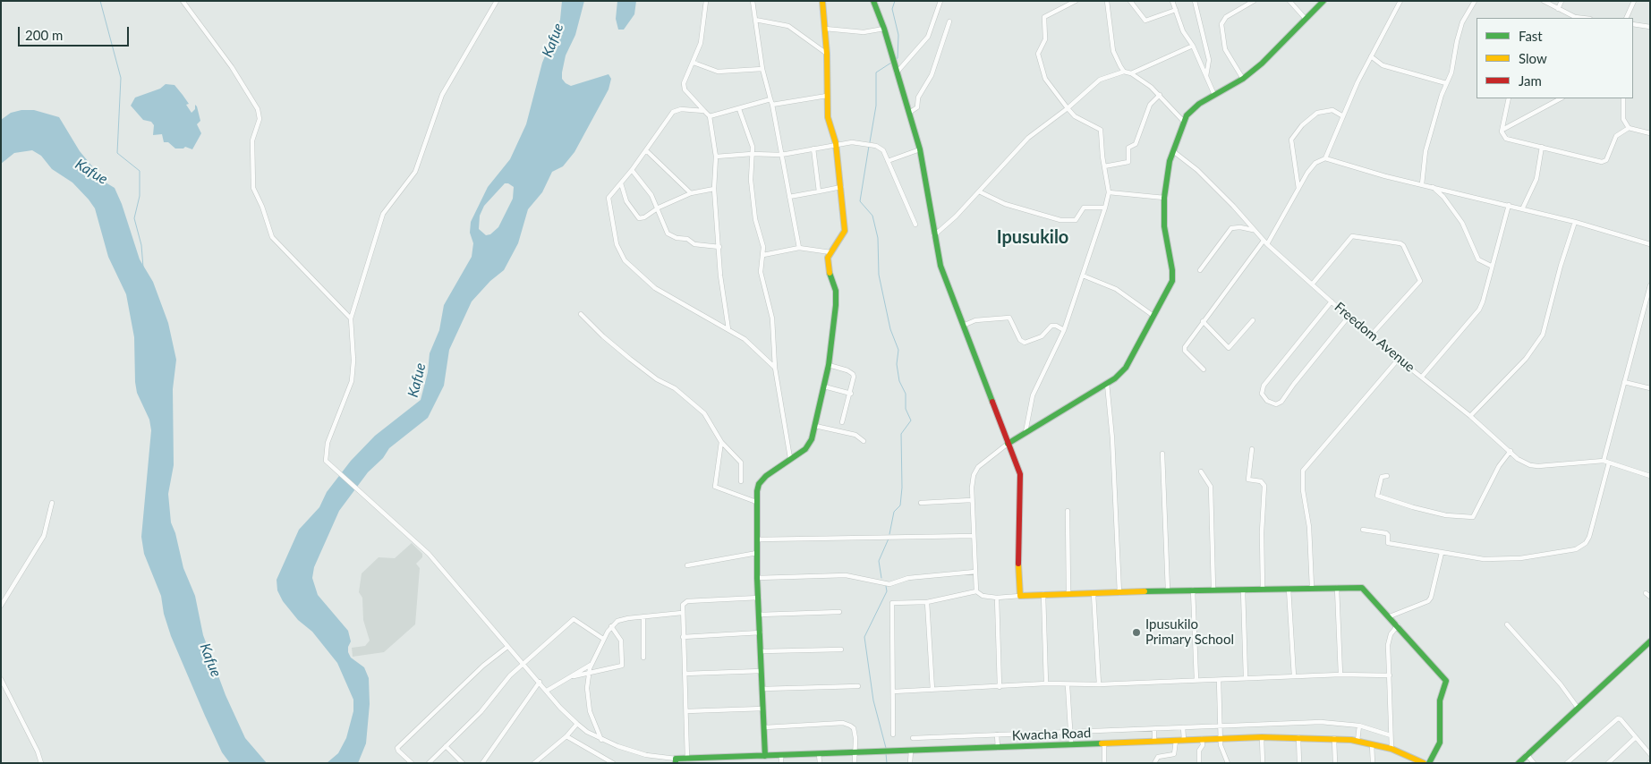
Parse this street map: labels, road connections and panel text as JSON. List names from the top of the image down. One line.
{"streets":{"street":["Freedom Avenue","Kwacha Road"]},"districts":["Ipusukilo"],"water":["Kafue"],"places":["Ipusukilo Primary School"],"legend":["Fast","Slow","Jam"],"scale_bar":"200 m"}
